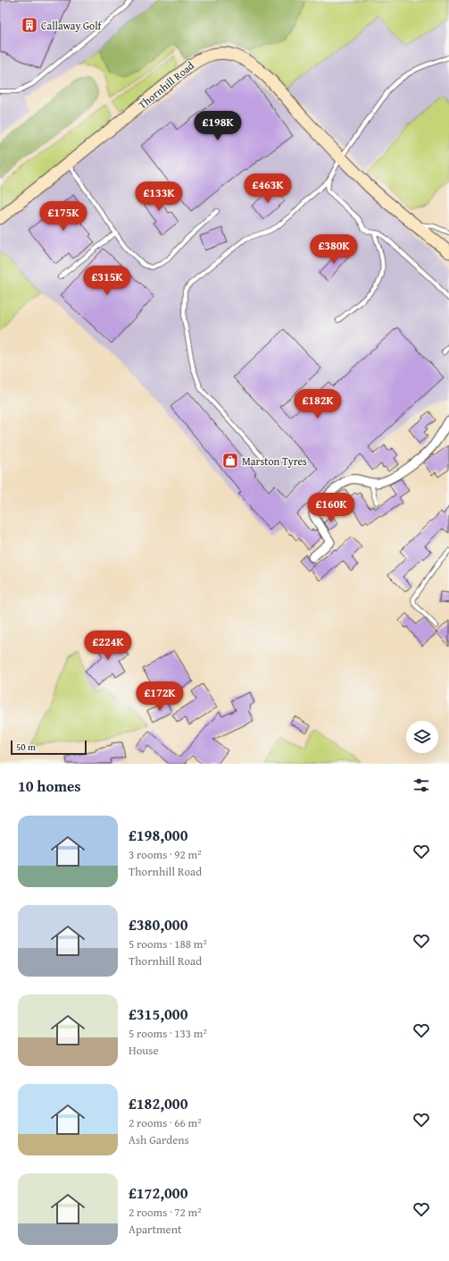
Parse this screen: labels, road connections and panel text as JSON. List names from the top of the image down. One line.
{"streets":{"street":["Thornhill Road"]},"places":{"building":["Callaway Golf"],"shop":["Marston Tyres"]},"scale_bar":"50 m","page":{"price":["£198K","£463K","£133K","£175K","£380K","£315K","£182K","£160K","£224K","£172K"],"scale":"50 m","heading":"10 homes","list":[{"name":"£198,000","note":"3 rooms · 92 m² · Thornhill Road"},{"name":"£380,000","note":"5 rooms · 188 m² · Thornhill Road"},{"name":"£315,000","note":"5 rooms · 133 m² · House"},{"name":"£182,000","note":"2 rooms · 66 m² · Ash Gardens"},{"name":"£172,000","note":"2 rooms · 72 m² · Apartment"}]}}
